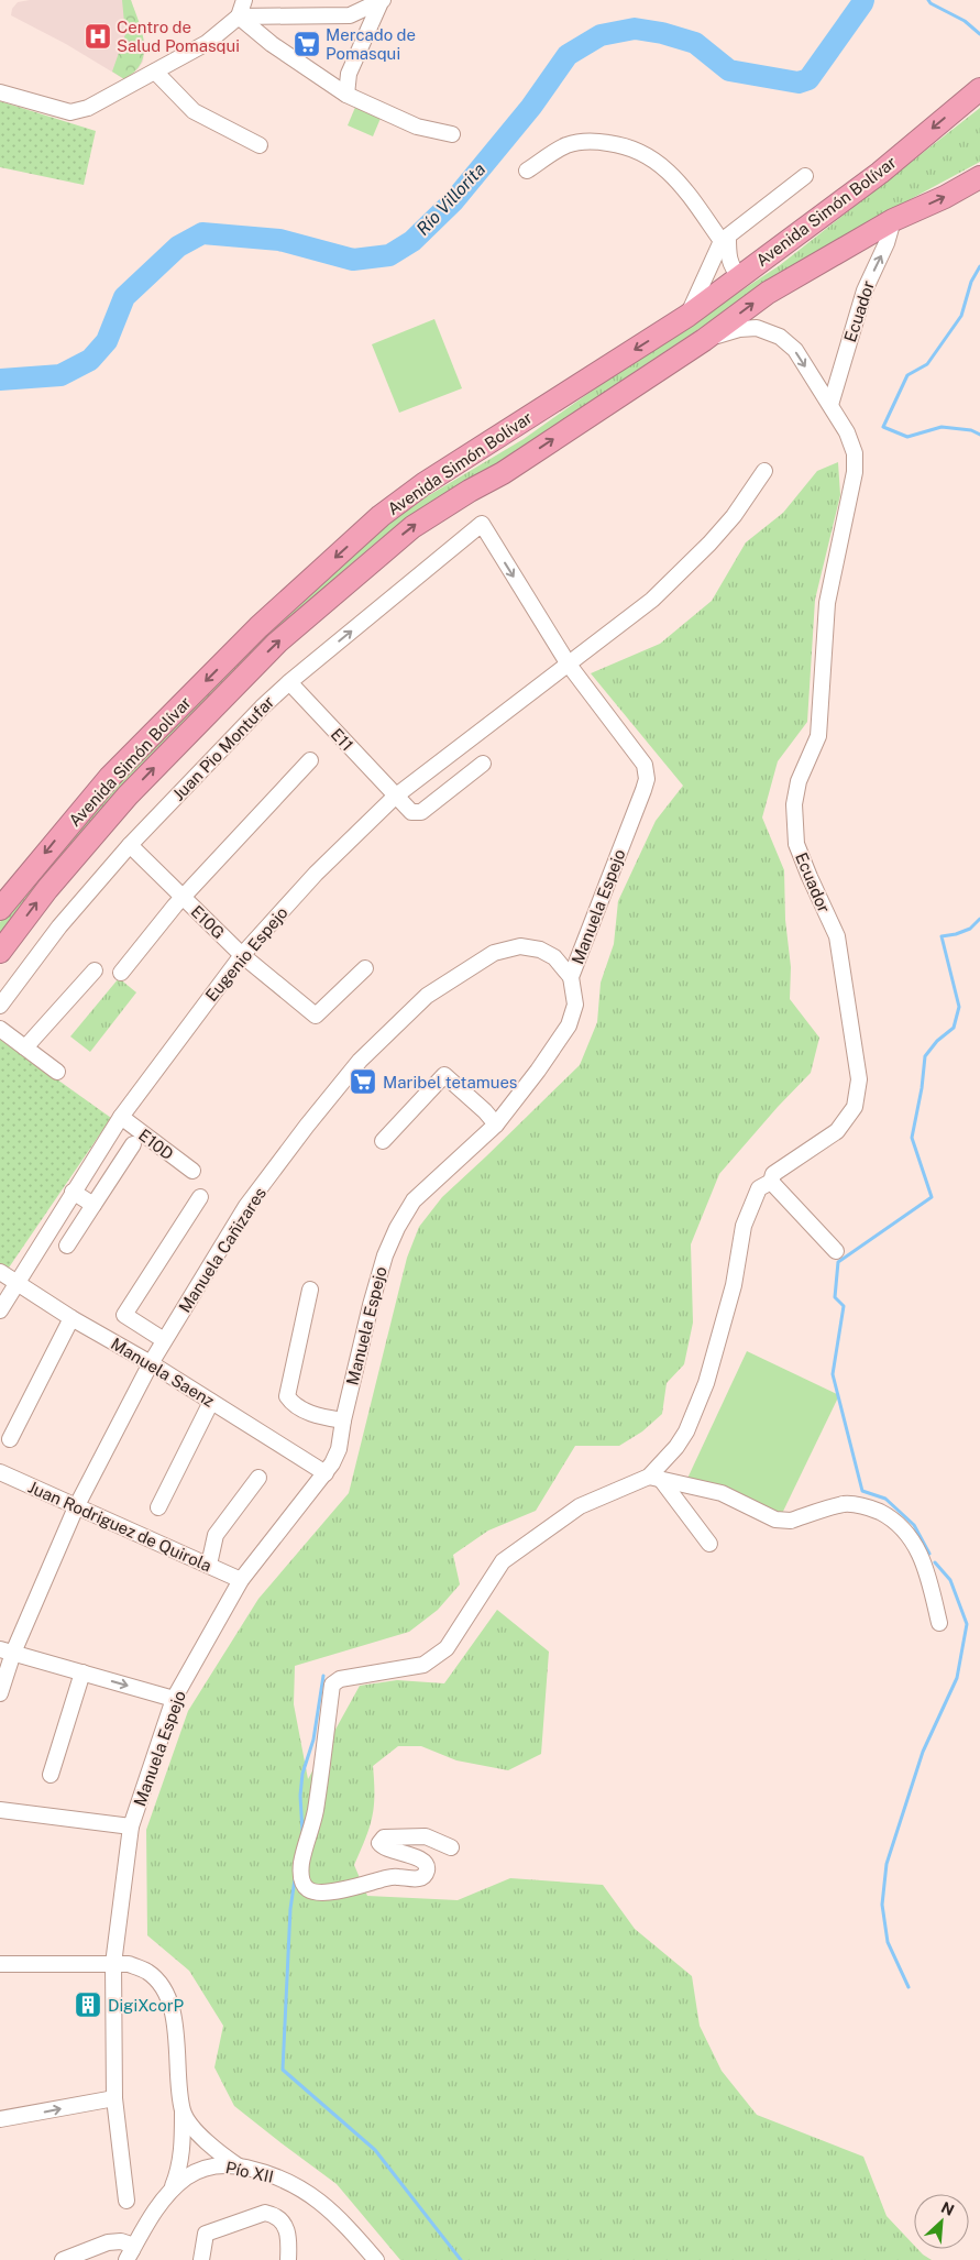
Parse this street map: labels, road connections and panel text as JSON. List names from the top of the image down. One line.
{"streets":{"highway":["Avenida Simón Bolívar"],"street":["Ecuador","E11","Juan Pio Montufar","Manuela Espejo","E10G","Eugenio Espejo","E10D","Manuela Cañizares","Manuela Saenz","Juan Rodriguez de Quirola","Pío XII"]},"crossings":[["Avenida Simón Bolívar","Ecuador"],["E11","Juan Pio Montufar"],["E11","Eugenio Espejo"],["Juan Pio Montufar","Manuela Espejo"],["Juan Pio Montufar","E10G"],["Manuela Espejo","Eugenio Espejo"],["Manuela Espejo","Manuela Cañizares"],["Manuela Espejo","Manuela Saenz"],["Manuela Espejo","Juan Rodriguez de Quirola"],["E10G","Eugenio Espejo"],["Eugenio Espejo","E10D"],["Eugenio Espejo","Manuela Saenz"],["Manuela Cañizares","Manuela Saenz"],["Manuela Cañizares","Juan Rodriguez de Quirola"]],"one_way":["Juan Pio Montufar"],"water":["Río Villorita"],"places":{"hospital":["Centro de Salud Pomasqui"],"supermarket":["Mercado de Pomasqui","Maribel tetamues"],"building":["DigiXcorP"]},"north":"top right"}
